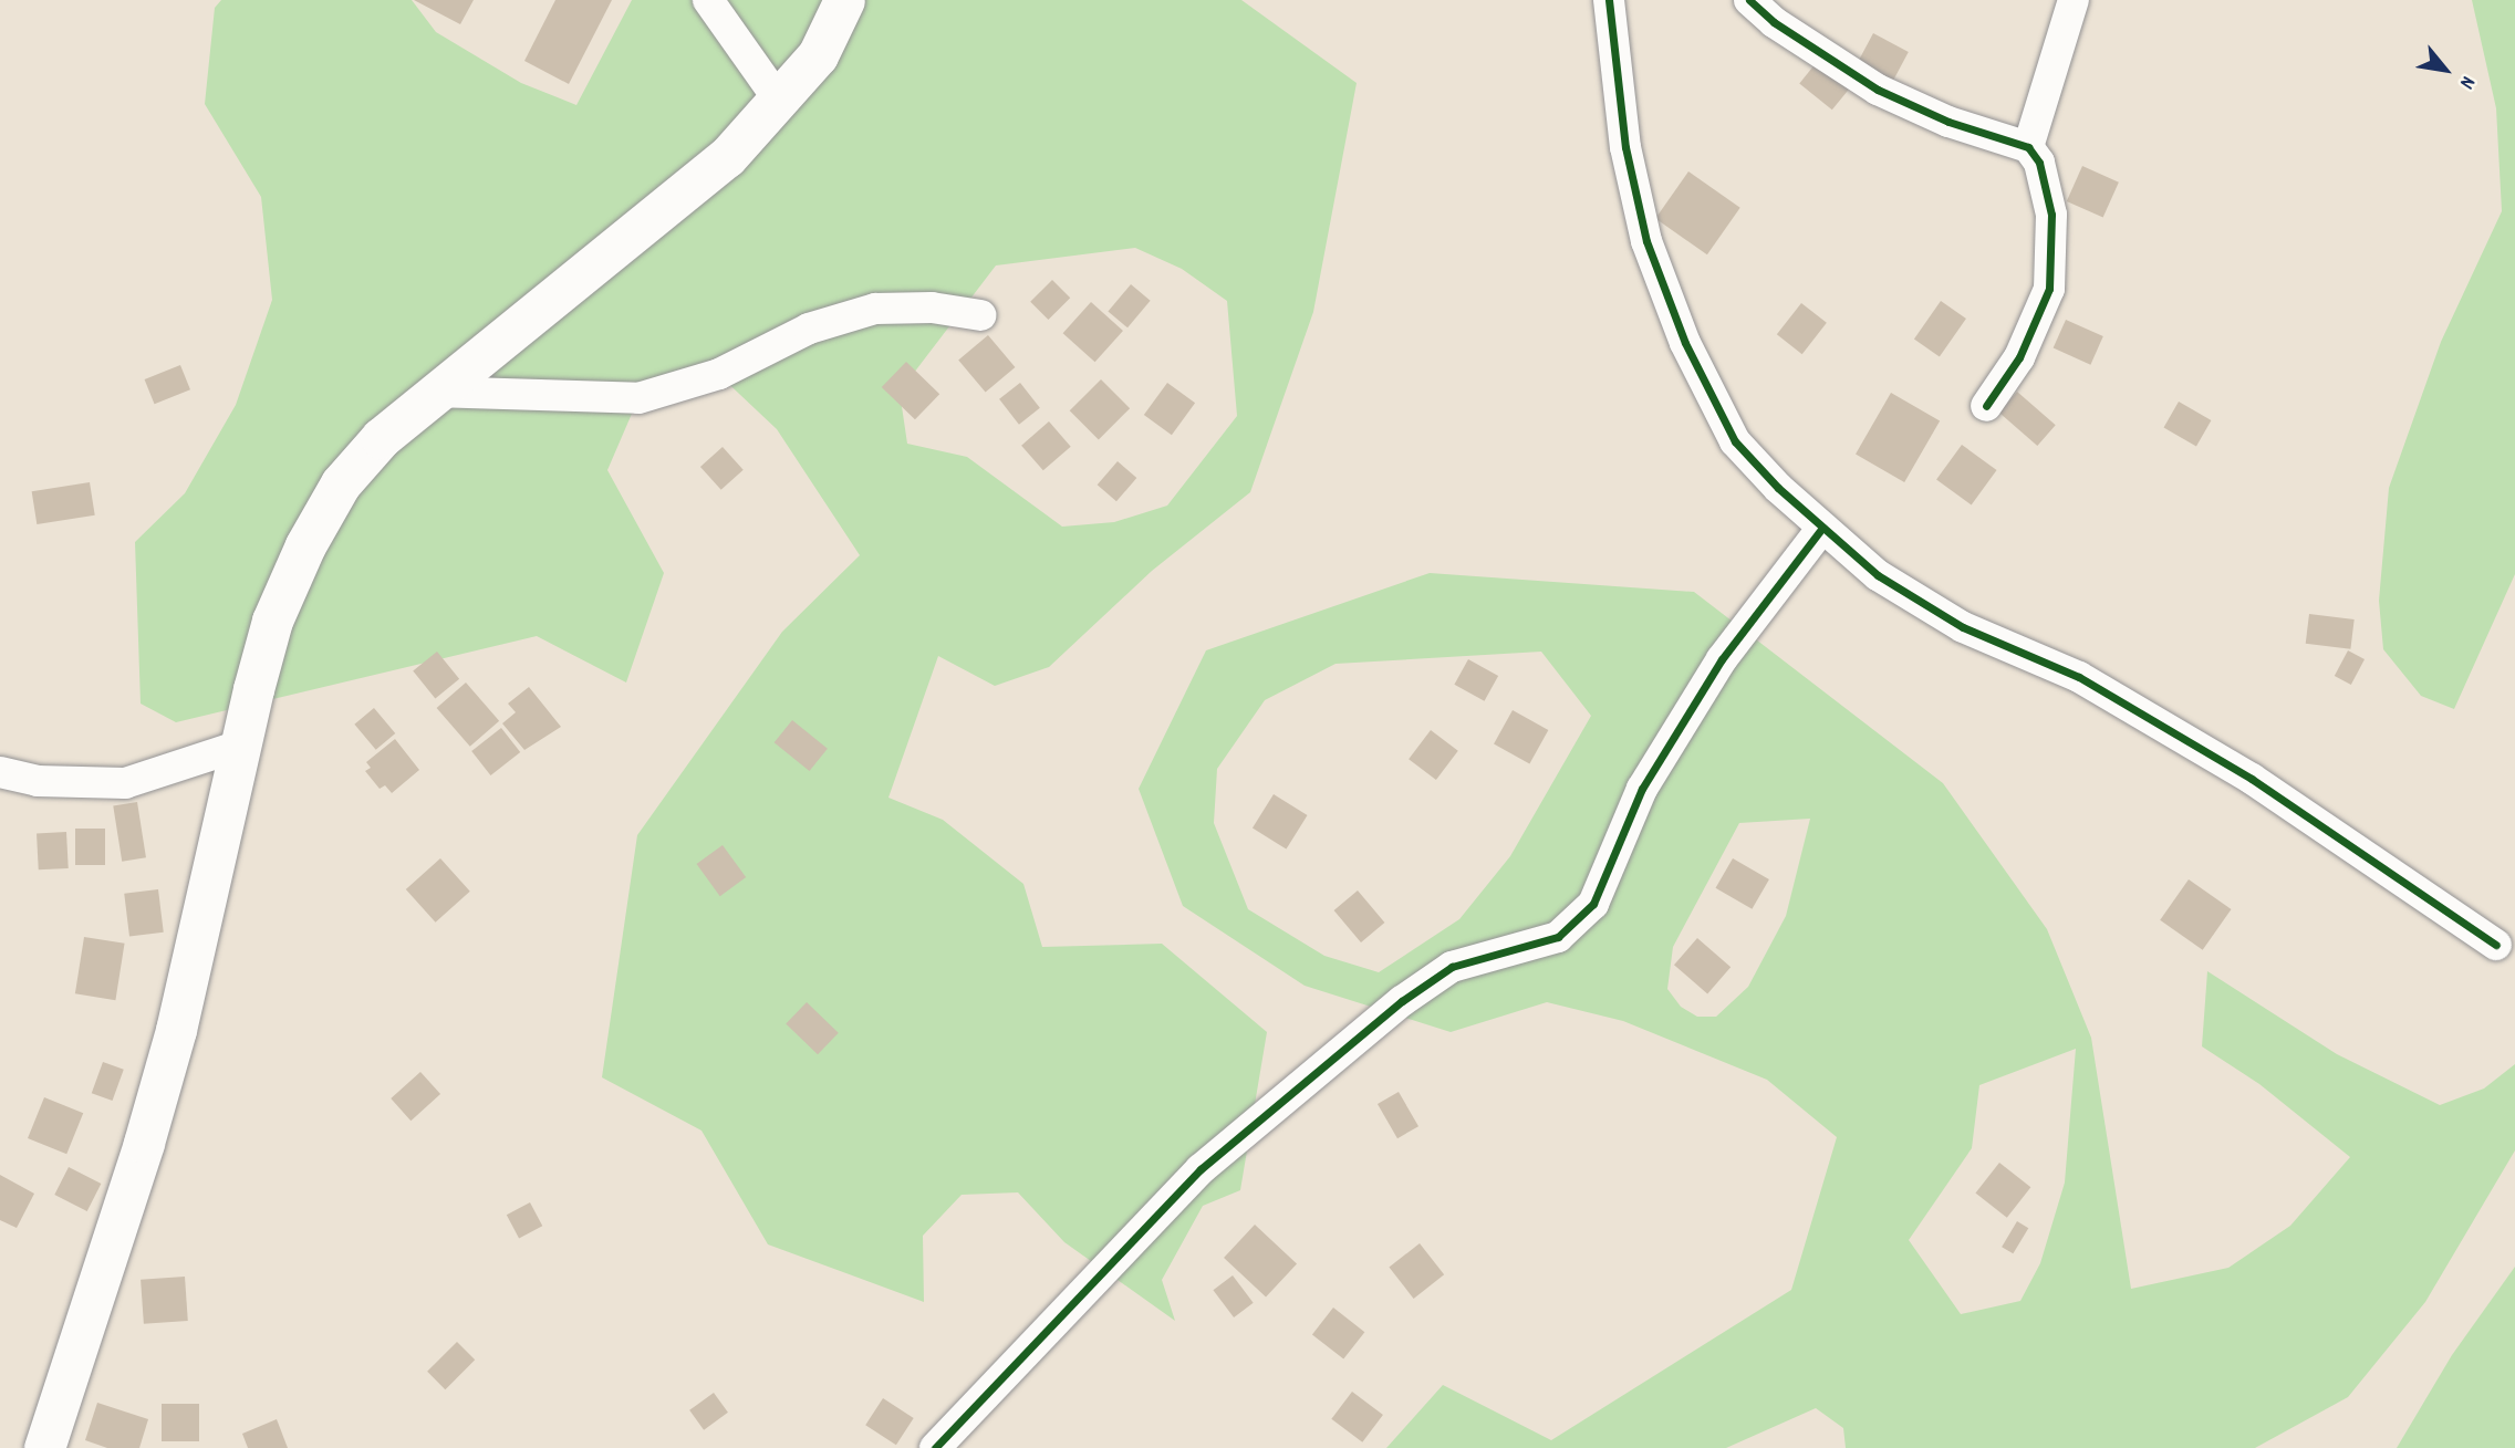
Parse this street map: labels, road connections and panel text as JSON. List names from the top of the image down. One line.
{"north":"bottom right"}
